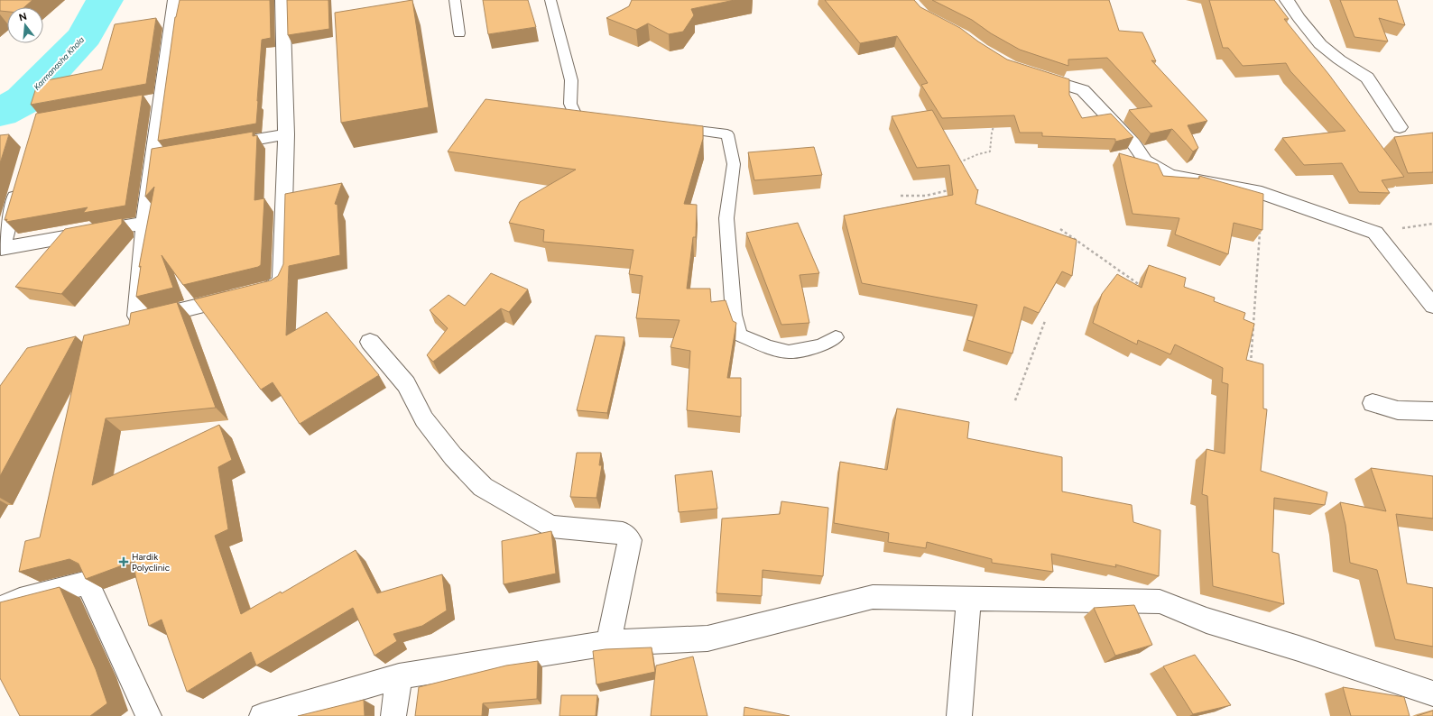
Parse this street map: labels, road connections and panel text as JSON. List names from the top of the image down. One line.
{"water":["Karmanasha Khola"],"places":{"health":["Hardik Polyclinic"]},"north":"top"}
